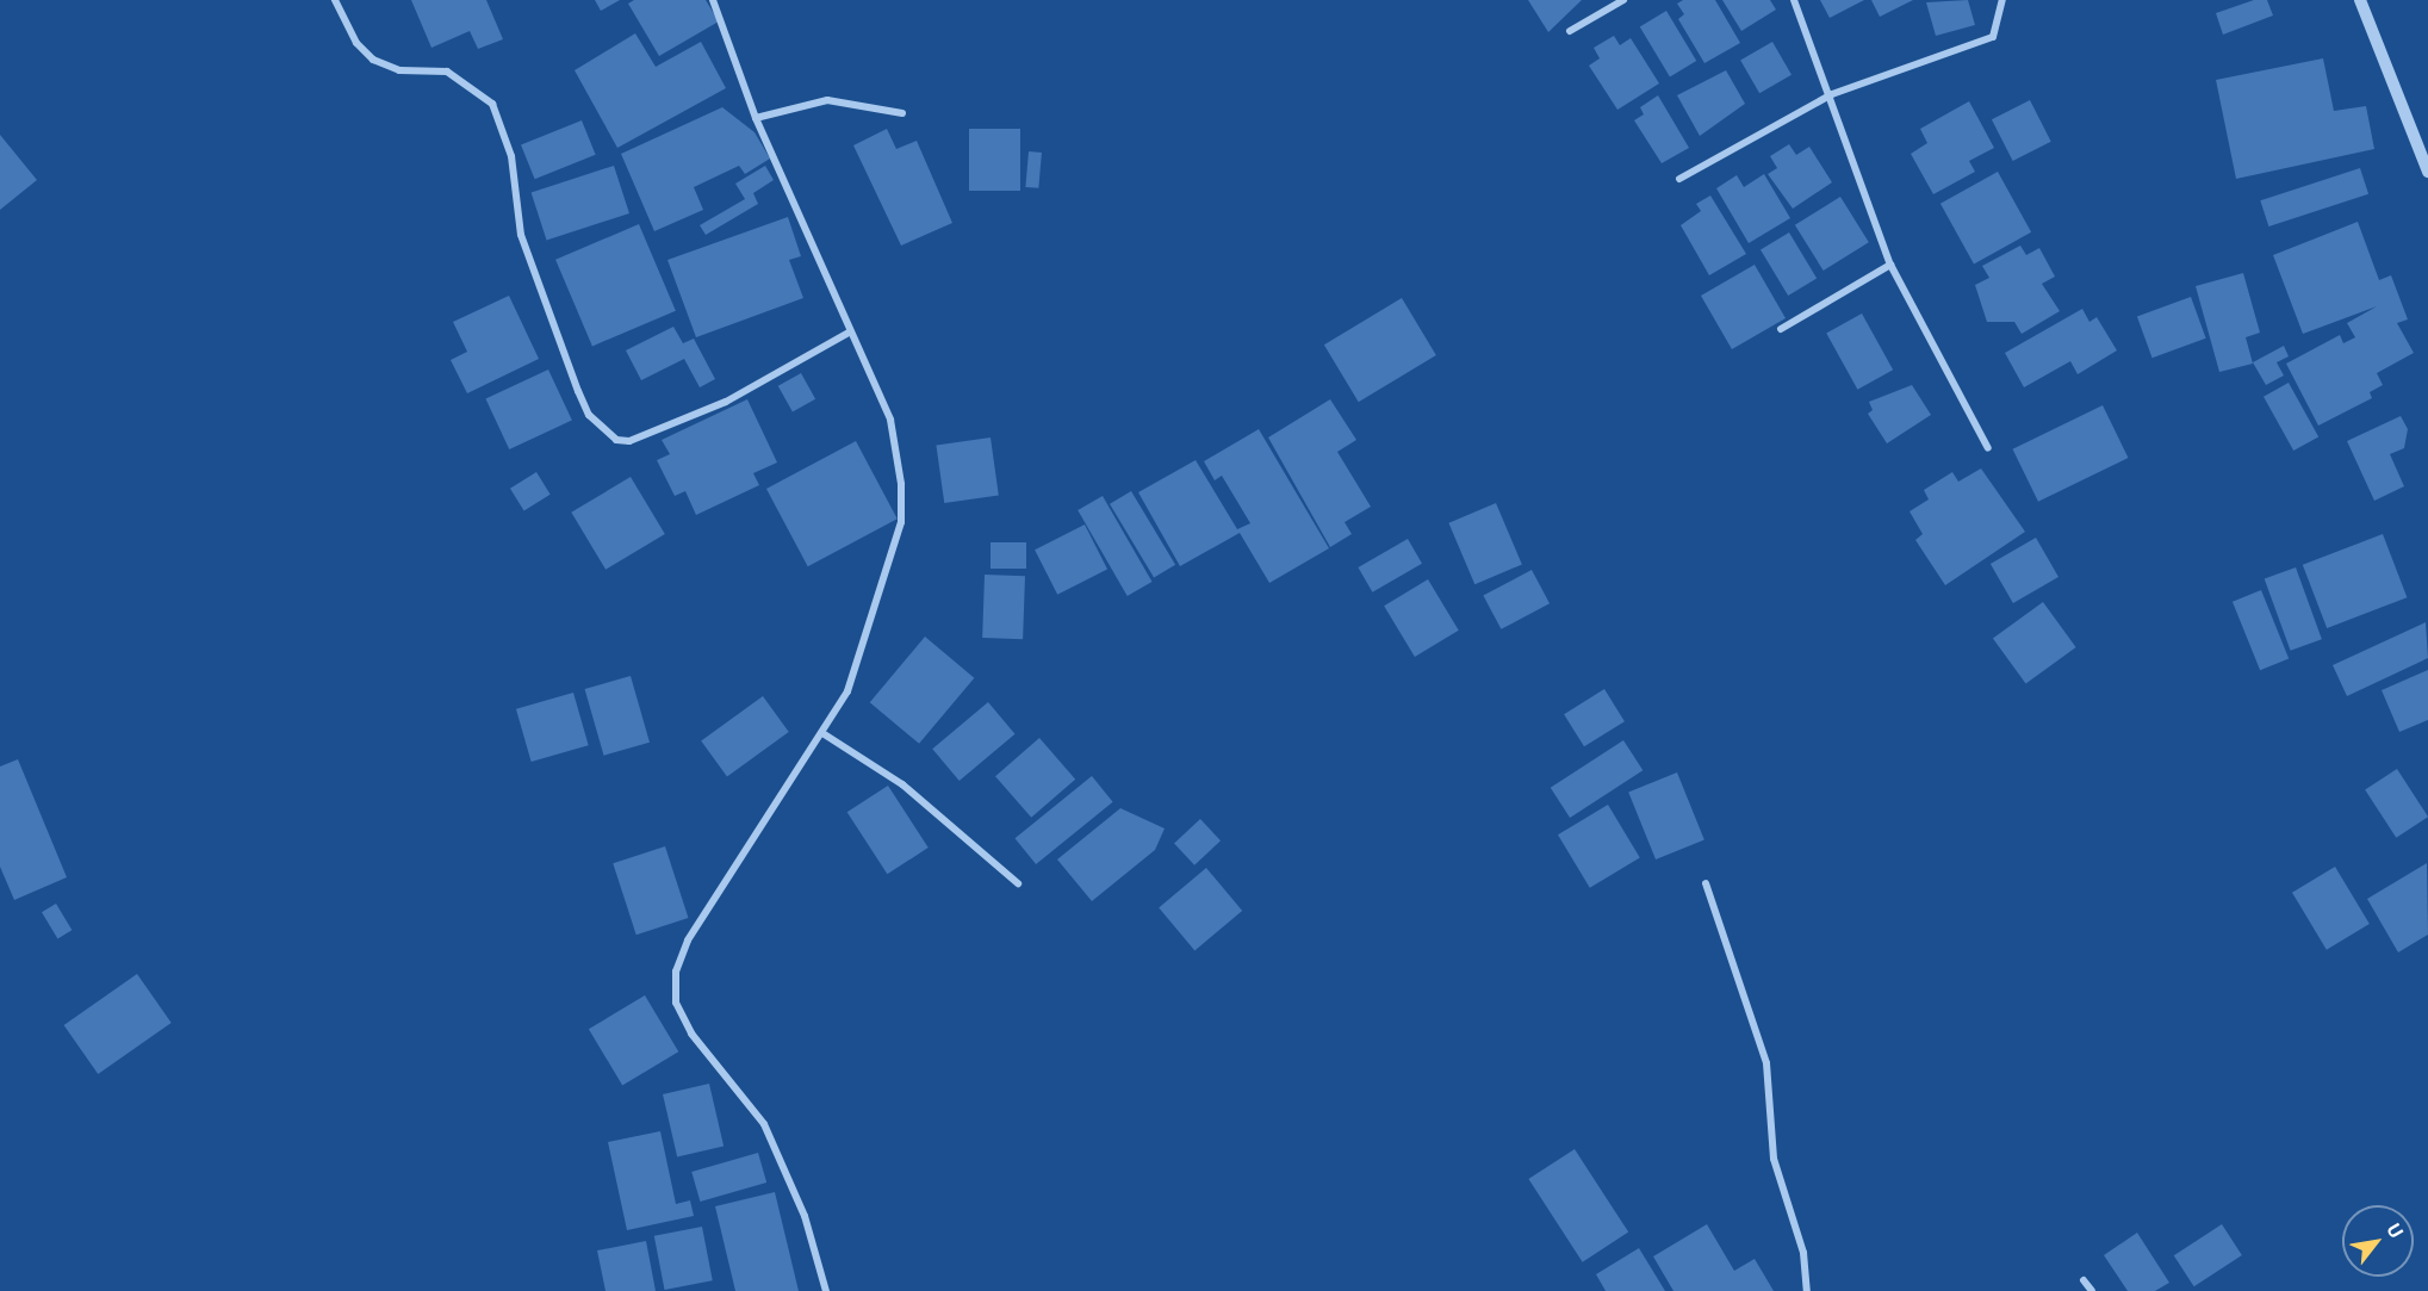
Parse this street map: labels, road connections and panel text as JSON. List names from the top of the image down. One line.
{"north":"top right"}
